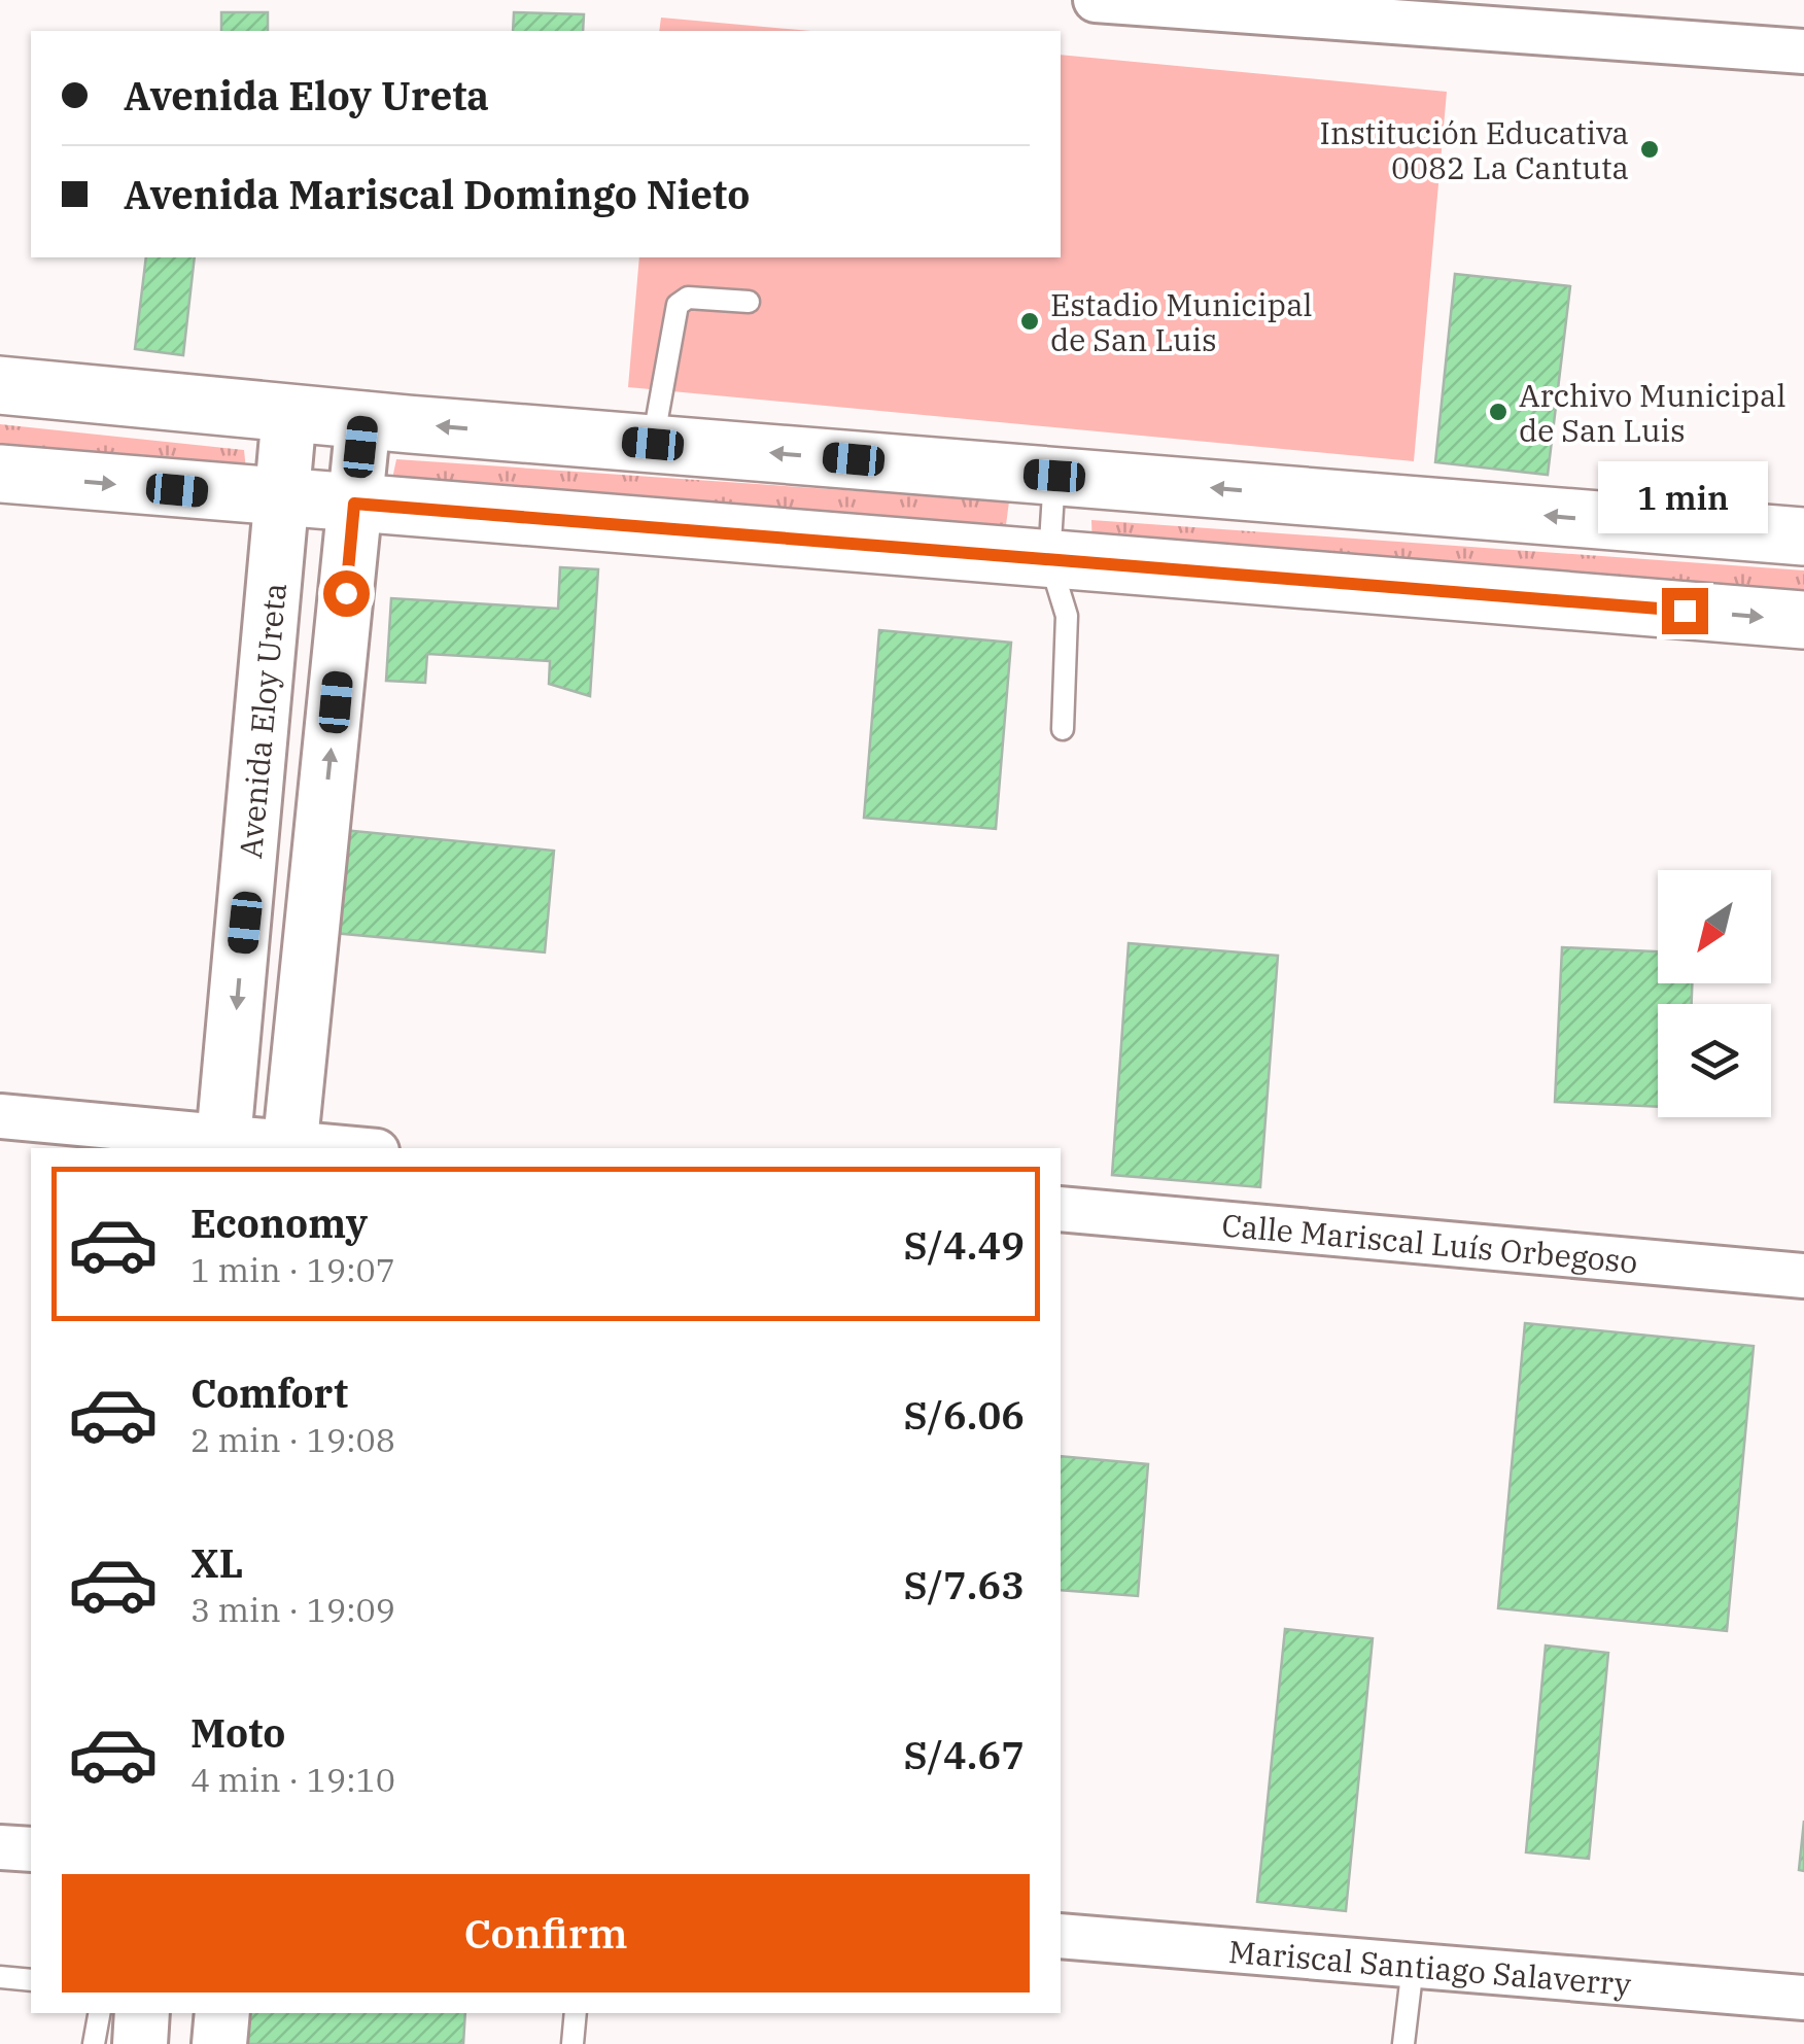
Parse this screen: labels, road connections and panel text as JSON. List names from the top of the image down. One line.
{"streets":{"street":["Avenida Eloy Ureta","Calle Mariscal Luís Orbegoso","Mariscal Santiago Salaverry"]},"places":["Institución Educativa 0082 La Cantuta","Estadio Municipal de San Luis","Archivo Municipal de San Luis"],"north":"bottom left","page":{"banner":["Avenida Eloy Ureta","Avenida Mariscal Domingo Nieto"],"bubble":"1 min","list":[{"name":"Economy","note":"1 min · 19:07","value":"S/4.49"},{"name":"Comfort","note":"2 min · 19:08","value":"S/6.06"},{"name":"XL","note":"3 min · 19:09","value":"S/7.63"},{"name":"Moto","note":"4 min · 19:10","value":"S/4.67"}],"buttons":"Confirm"}}
